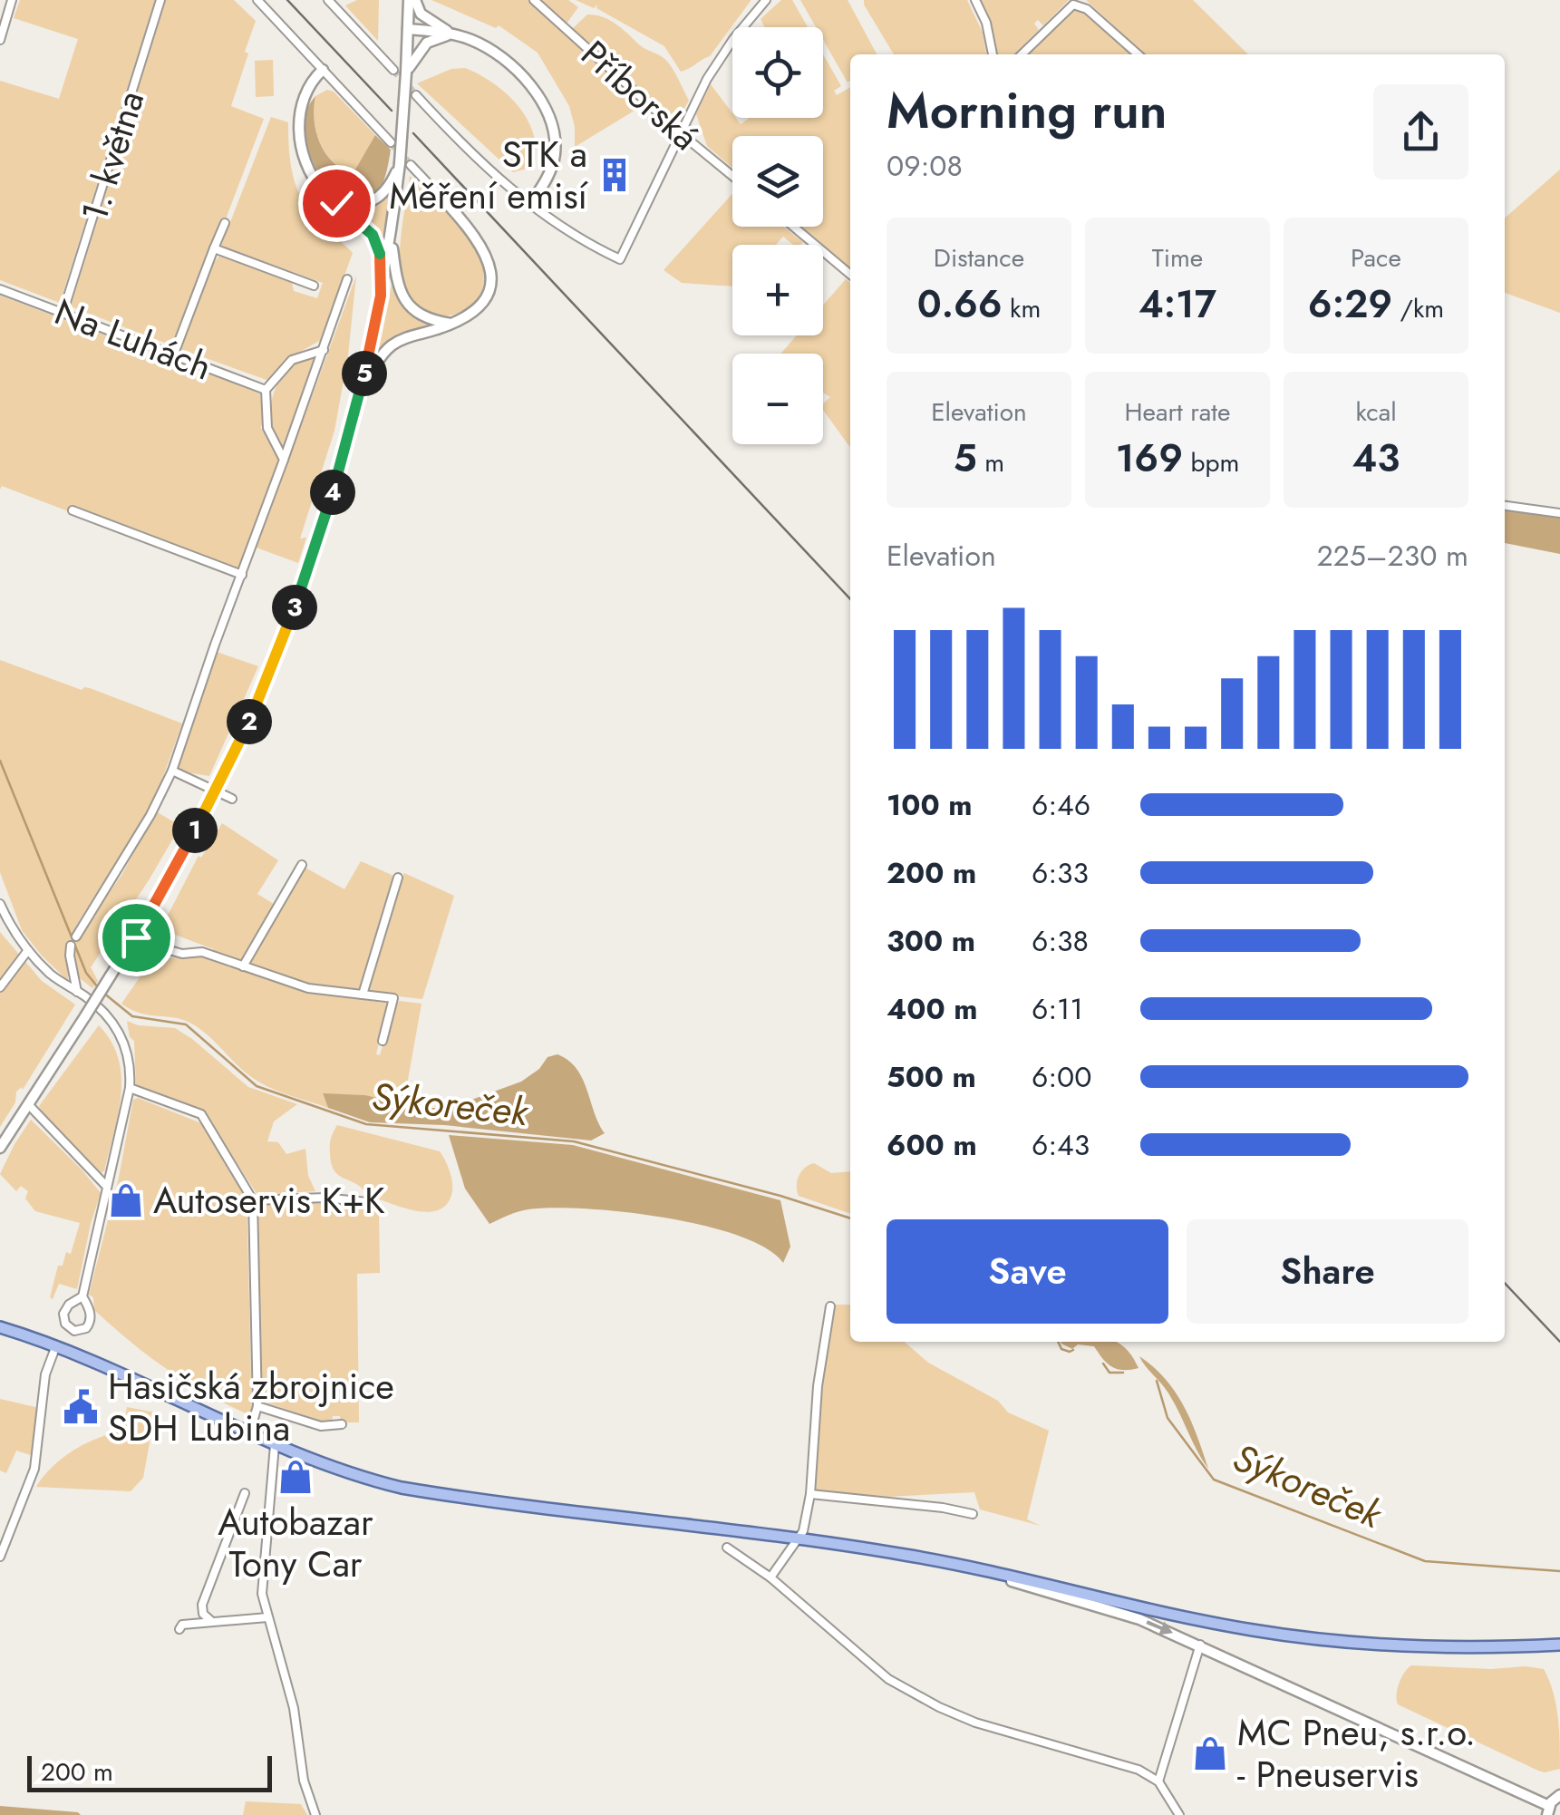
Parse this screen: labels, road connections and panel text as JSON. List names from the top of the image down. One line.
{"streets":{"street":["Příborská","1. května","Na Luhách"]},"crossings":[["1. května","Na Luhách"]],"water":["Sýkoreček"],"places":{"building":["STK a Měření emisí"],"shop":["Autoservis K+K","Autobazar Tony Car","MC Pneu, s.r.o. - Pneuservis"],"public building":["Hasičská zbrojnice SDH Lubina"]},"scale_bar":"200 m","page":{"map_buttons":["+","−"],"heading":["Morning run","09:08"],"stats":[["Distance","0.66 km"],["Time","4:17"],["Pace","6:29 /km"],["Elevation","5 m"],["Heart rate","169 bpm"],["kcal","43"]],"pins":["5","4","3","2","1"],"chart":["Elevation","225–230 m"],"list":[{"name":"100 m","note":"6:46"},{"name":"200 m","note":"6:33"},{"name":"300 m","note":"6:38"},{"name":"400 m","note":"6:11"},{"name":"500 m","note":"6:00"},{"name":"600 m","note":"6:43"}],"buttons":["Save","Share"],"scale":"200 m"}}
